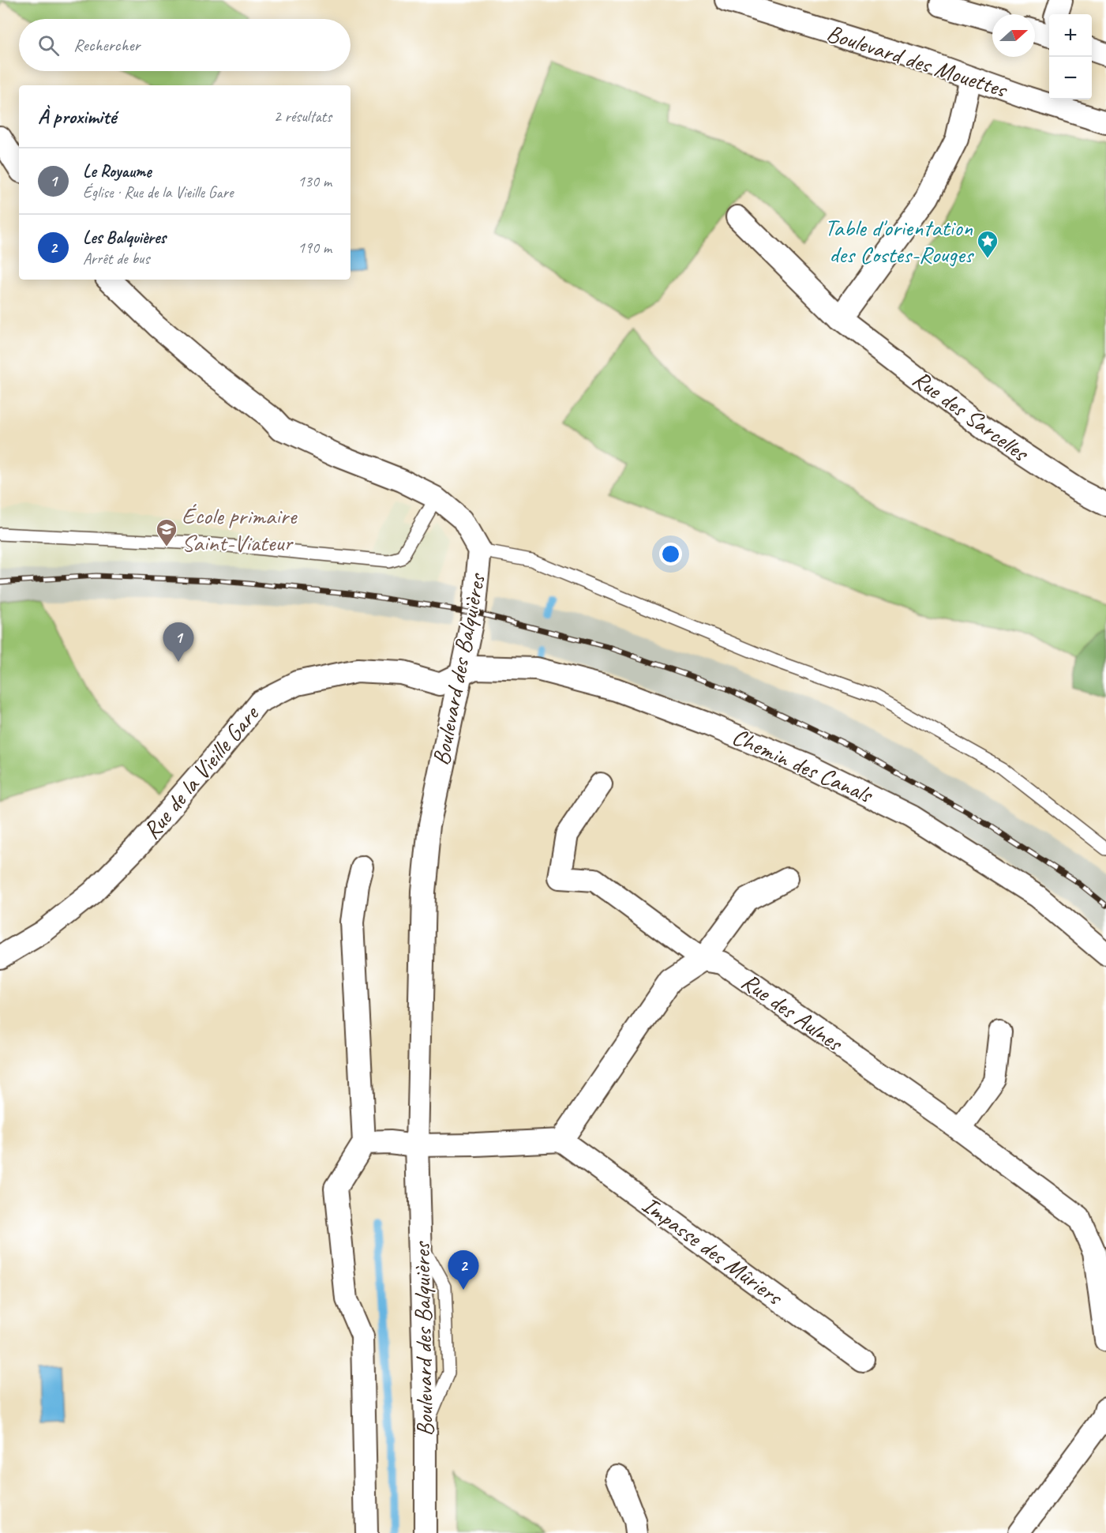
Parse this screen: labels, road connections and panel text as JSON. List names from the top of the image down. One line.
{"streets":{"street":["Boulevard des Mouettes","Rue des Sarcelles","Boulevard des Balquières","Chemin des Canals","Rue de la Vieille Gare","Rue des Aulnes","Impasse des Mûriers"]},"crossings":[["Boulevard des Balquières","Chemin des Canals"],["Boulevard des Balquières","Rue de la Vieille Gare"],["Chemin des Canals","Rue de la Vieille Gare"]],"places":{"place":["Table d'orientation des Costes-Rouges"],"school or university":["École primaire Saint-Viateur"]},"north":"right","page":{"map_buttons":["+","−"],"search":"Rechercher","heading":["À proximité","2 résultats"],"list":[{"mark":"1","name":"Le Royaume","note":"Église · Rue de la Vieille Gare","value":"130 m"},{"mark":"2","name":"Les Balquières","note":"Arrêt de bus","value":"190 m"}],"pins":["1","2"]}}
